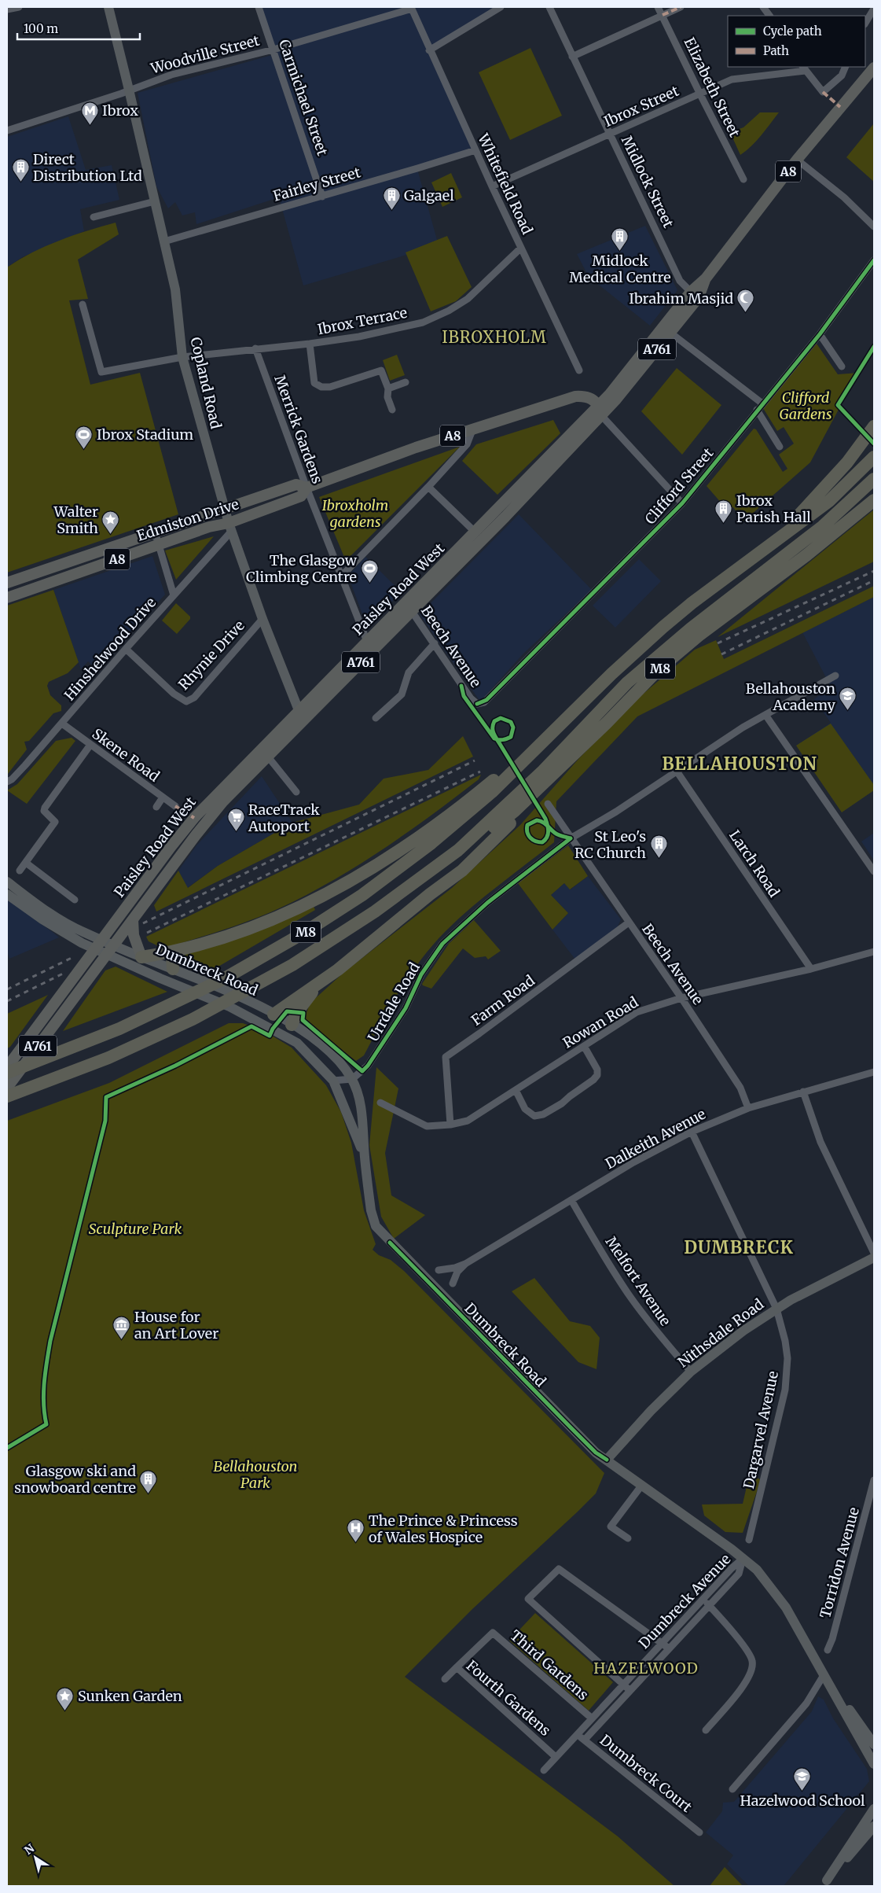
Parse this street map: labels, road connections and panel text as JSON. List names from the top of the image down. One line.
{"streets":{"highway":["M8"],"main road":["A8","A761","Copland Road","Edmiston Drive","Paisley Road West","Dumbreck Road","Nithsdale Road"],"street":["Woodville Street","Elizabeth Street","Carmichael Street","Ibrox Street","Midlock Street","Fairley Street","Whitefield Road","Ibrox Terrace","Merrick Gardens","Clifford Street","Beech Avenue","Hinshelwood Drive","Rhynie Drive","Skene Road","Larch Road","Farm Road","Urrdale Road","Rowan Road","Dalkeith Avenue","Melfort Avenue","Dargarvel Avenue","Torridon Avenue","Dumbreck Avenue","Third Gardens","Fourth Gardens","Dumbreck Court"]},"crossings":[["Woodville Street","Carmichael Street"],["Woodville Street","Whitefield Road"],["Woodville Street","Copland Road"],["Elizabeth Street","Ibrox Street"],["Carmichael Street","Fairley Street"],["Ibrox Street","Midlock Street"],["Ibrox Street","Whitefield Road"],["Midlock Street","Paisley Road West"],["Fairley Street","Whitefield Road"],["Fairley Street","Copland Road"],["Whitefield Road","Ibrox Terrace"],["Ibrox Terrace","Copland Road"],["Ibrox Terrace","Merrick Gardens"],["Copland Road","Edmiston Drive"],["Copland Road","Paisley Road West"],["Copland Road","Hinshelwood Drive"],["Copland Road","Rhynie Drive"],["Merrick Gardens","Edmiston Drive"],["Merrick Gardens","Paisley Road West"],["Clifford Street","Beech Avenue"],["Edmiston Drive","Paisley Road West"],["Edmiston Drive","Hinshelwood Drive"],["Paisley Road West","Beech Avenue"],["Paisley Road West","M8"],["Paisley Road West","Dumbreck Road"],["Beech Avenue","Farm Road"],["Beech Avenue","Urrdale Road"],["Beech Avenue","Rowan Road"],["Beech Avenue","Dalkeith Avenue"],["Hinshelwood Drive","Rhynie Drive"],["Hinshelwood Drive","Skene Road"],["M8","Dumbreck Road"],["Larch Road","Urrdale Road"],["Larch Road","Rowan Road"],["Dumbreck Road","Urrdale Road"],["Dumbreck Road","Nithsdale Road"],["Dumbreck Road","Dumbreck Avenue"],["Farm Road","Rowan Road"],["Dalkeith Avenue","Melfort Avenue"],["Dalkeith Avenue","Dargarvel Avenue"],["Melfort Avenue","Nithsdale Road"],["Nithsdale Road","Dargarvel Avenue"],["Dumbreck Avenue","Third Gardens"],["Dumbreck Avenue","Fourth Gardens"],["Dumbreck Avenue","Dumbreck Court"],["Third Gardens","Fourth Gardens"]],"districts":["IBROXHOLM","BELLAHOUSTON","DUMBRECK","HAZELWOOD"],"parks":["Clifford Gardens","Ibroxholm gardens","Sculpture Park","Bellahouston Park"],"places":{"metro station":["Ibrox"],"building":["Direct Distribution Ltd","Galgael","Midlock Medical Centre","Ibrox Parish Hall","St Leo's RC Church","Glasgow ski and snowboard centre"],"mosque":["Ibrahim Masjid"],"sports":["Ibrox Stadium","The Glasgow Climbing Centre"],"place":["Walter Smith","Sunken Garden"],"school or university":["Bellahouston Academy","Hazelwood School"],"supermarket":["RaceTrack Autoport"],"museum":["House for an Art Lover"],"hospital":["The Prince & Princess of Wales Hospice"]},"legend":["Cycle path","Path"],"scale_bar":"100 m","north":"top left"}
